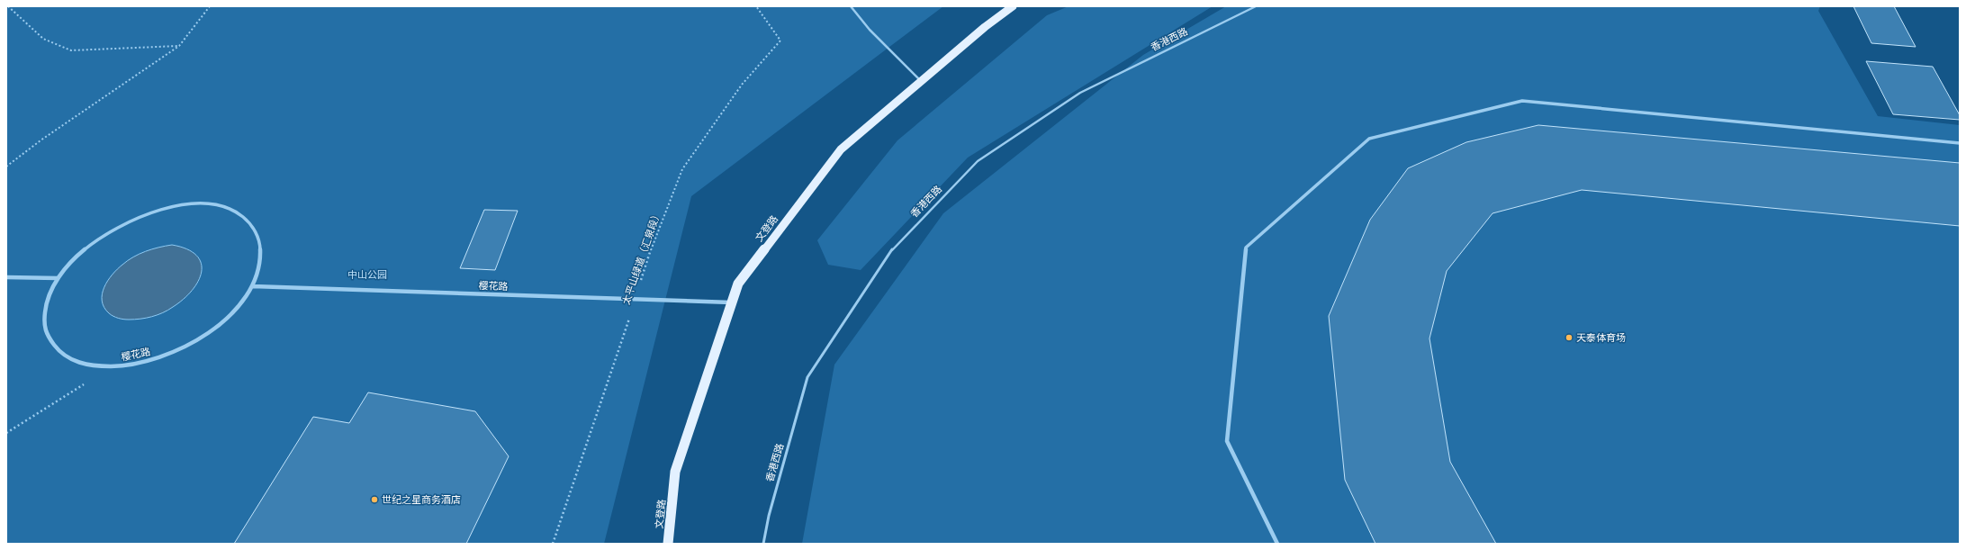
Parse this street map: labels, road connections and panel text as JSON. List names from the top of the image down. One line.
{"streets":{"main road":["文登路"],"street":["樱花路"],"lane":["香港西路"],"path":["太平山绿道（汇泉段）"]},"crossings":[["文登路","樱花路"],["太平山绿道（汇泉段）","樱花路"]],"parks":["中山公园"],"places":["天泰体育场","世纪之星商务酒店"]}
